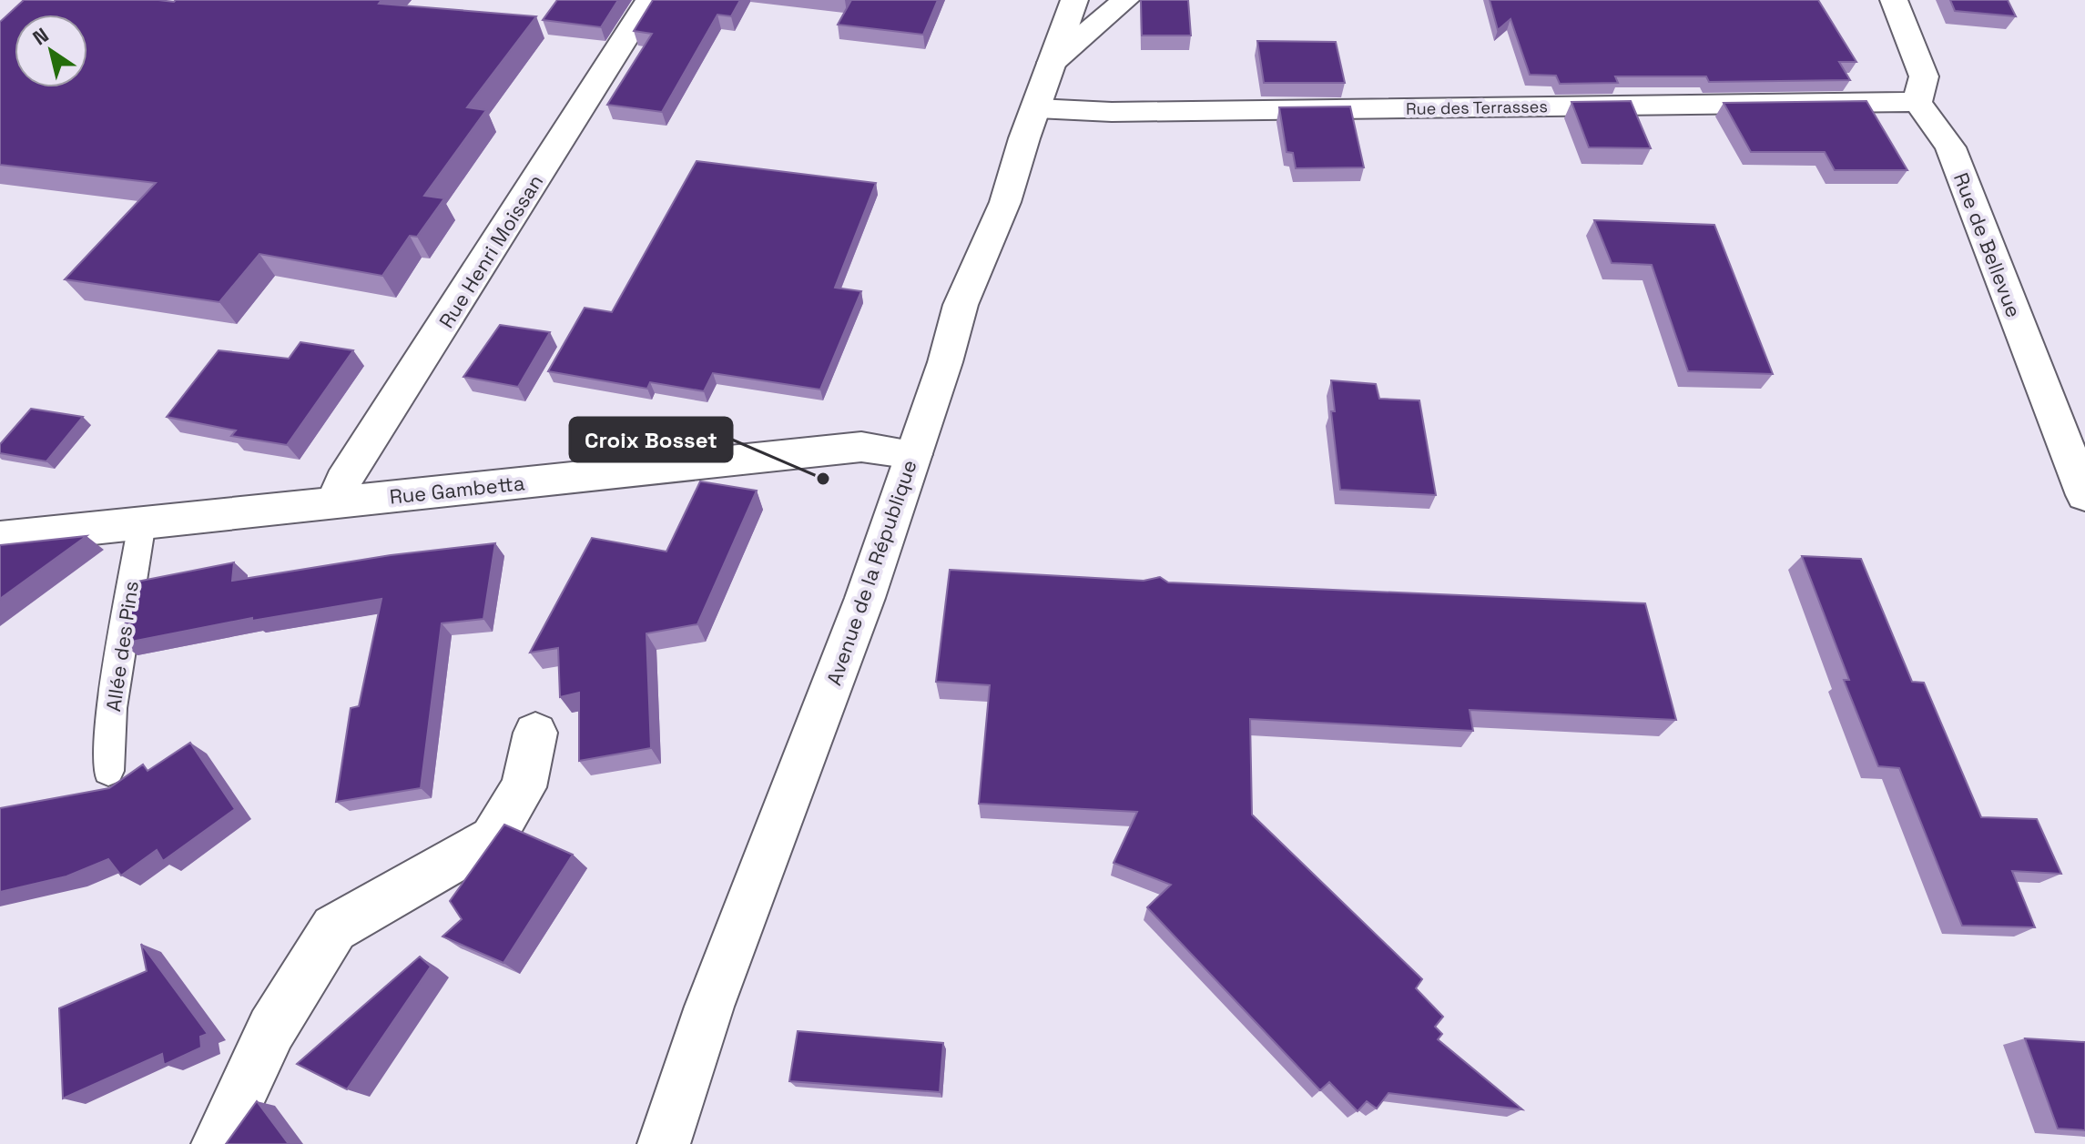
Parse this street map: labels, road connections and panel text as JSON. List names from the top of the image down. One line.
{"streets":{"street":["Rue des Terrasses","Rue de Bellevue","Rue Henri Moissan","Rue Gambetta","Avenue de la République"],"lane":["Allée des Pins"]},"crossings":[["Rue des Terrasses","Rue de Bellevue"],["Rue des Terrasses","Avenue de la République"],["Rue Henri Moissan","Rue Gambetta"],["Rue Gambetta","Avenue de la République"],["Rue Gambetta","Allée des Pins"]],"places":["Croix Bosset"],"north":"top left"}
